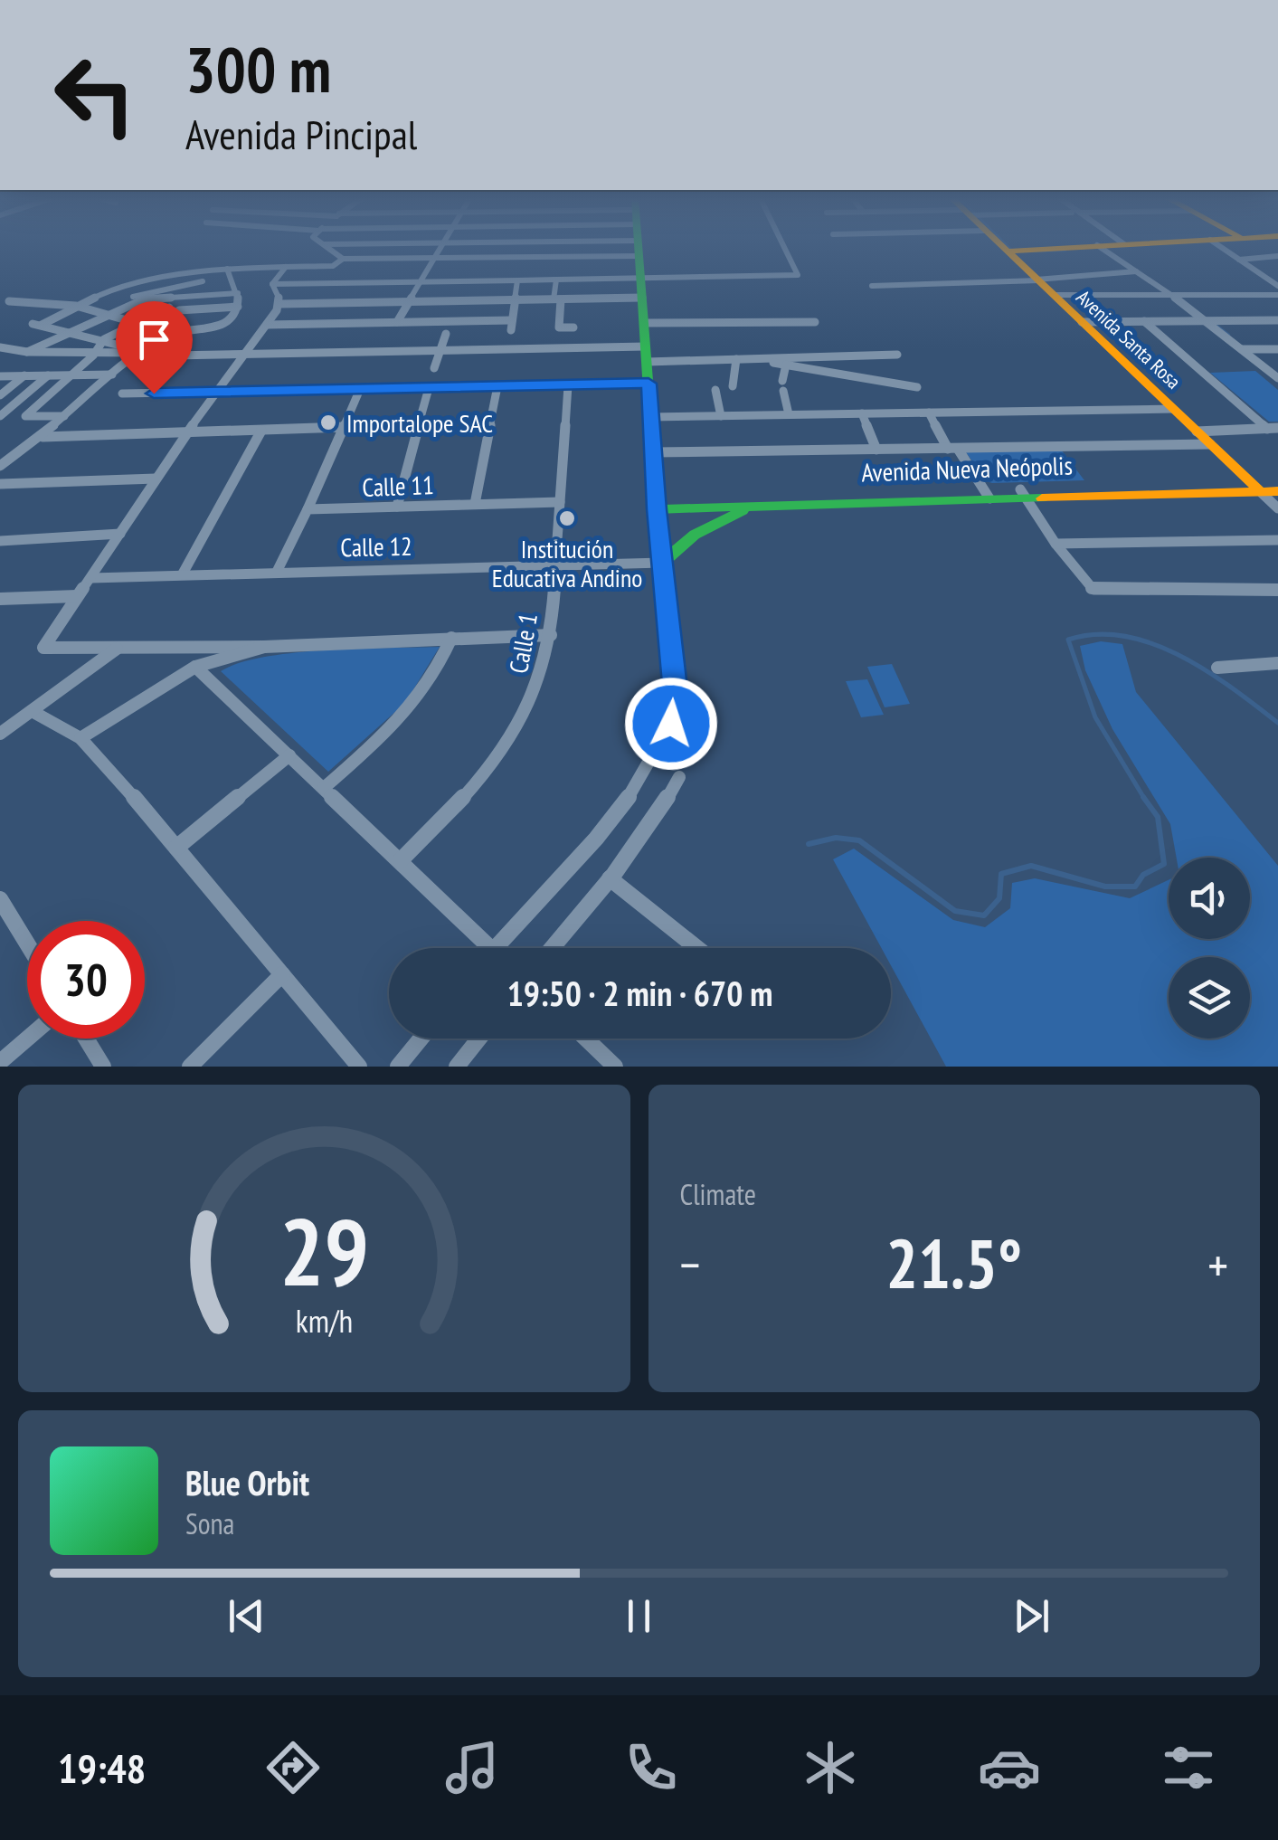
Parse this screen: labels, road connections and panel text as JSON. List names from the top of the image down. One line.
{"streets":{"street":["Avenida Santa Rosa","Avenida Nueva Neópolis","Calle 11","Calle 12","Calle 1"]},"crossings":[["Avenida Santa Rosa","Avenida Nueva Neópolis"],["Calle 11","Calle 1"],["Calle 12","Calle 1"]],"places":["Importalope SAC","Institución Educativa Andino"],"page":{"turn":["300 m","Avenida Pincipal"],"limit":"30","trip":"19:50 · 2 min · 670 m","tile":"Climate","heat":["−","21.5°","+"],"song":["Blue Orbit","Sona"],"tabs":"19:48","gauge":["29","km/h"]}}
